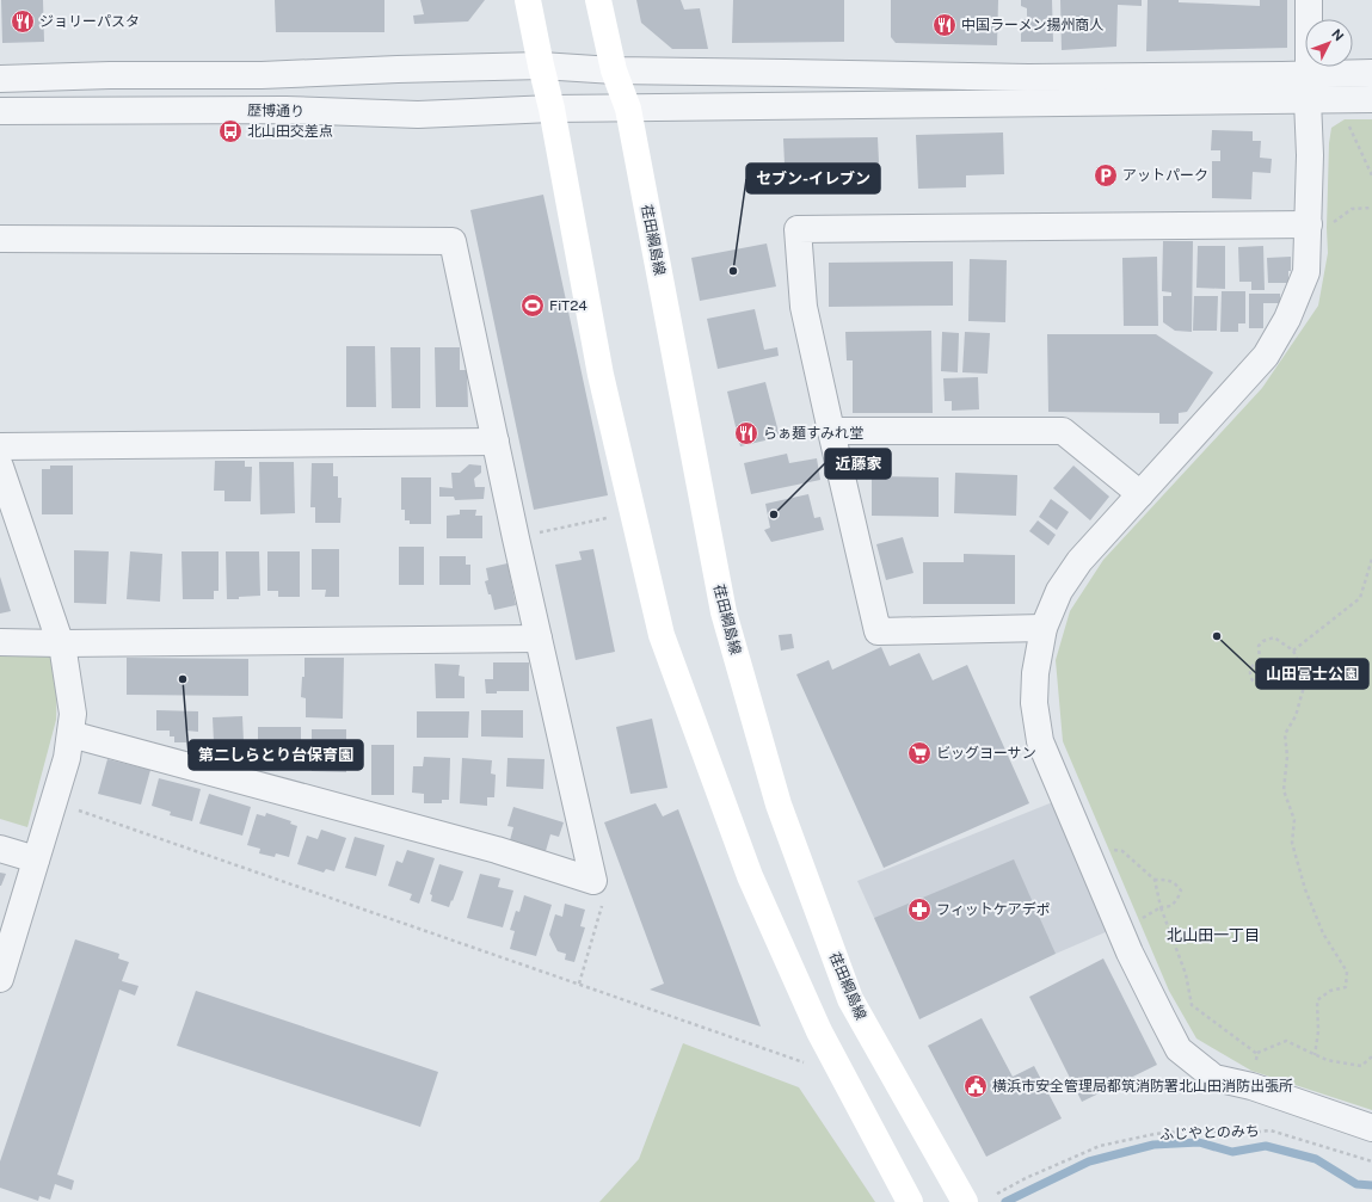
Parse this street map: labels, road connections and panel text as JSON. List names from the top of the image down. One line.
{"streets":{"main road":["荏田綱島線"],"street":["歴博通り"],"path":["ふじやとのみち"]},"crossings":[["歴博通り","荏田綱島線"]],"districts":["北山田一丁目"],"places":{"restaurant":["ジョリーパスタ","中国ラーメン揚州商人","らぁ麺すみれ堂"],"bus stop":["北山田交差点"],"parking":["アットパーク"],"other":["セブン-イレブン","近藤家","山田富士公園","第二しらとり台保育園"],"sports":["FiT24"],"supermarket":["ビッグヨーサン"],"pharmacy":["フィットケアデポ"],"public building":["横浜市安全管理局都筑消防署北山田消防出張所"]},"north":"top right"}
